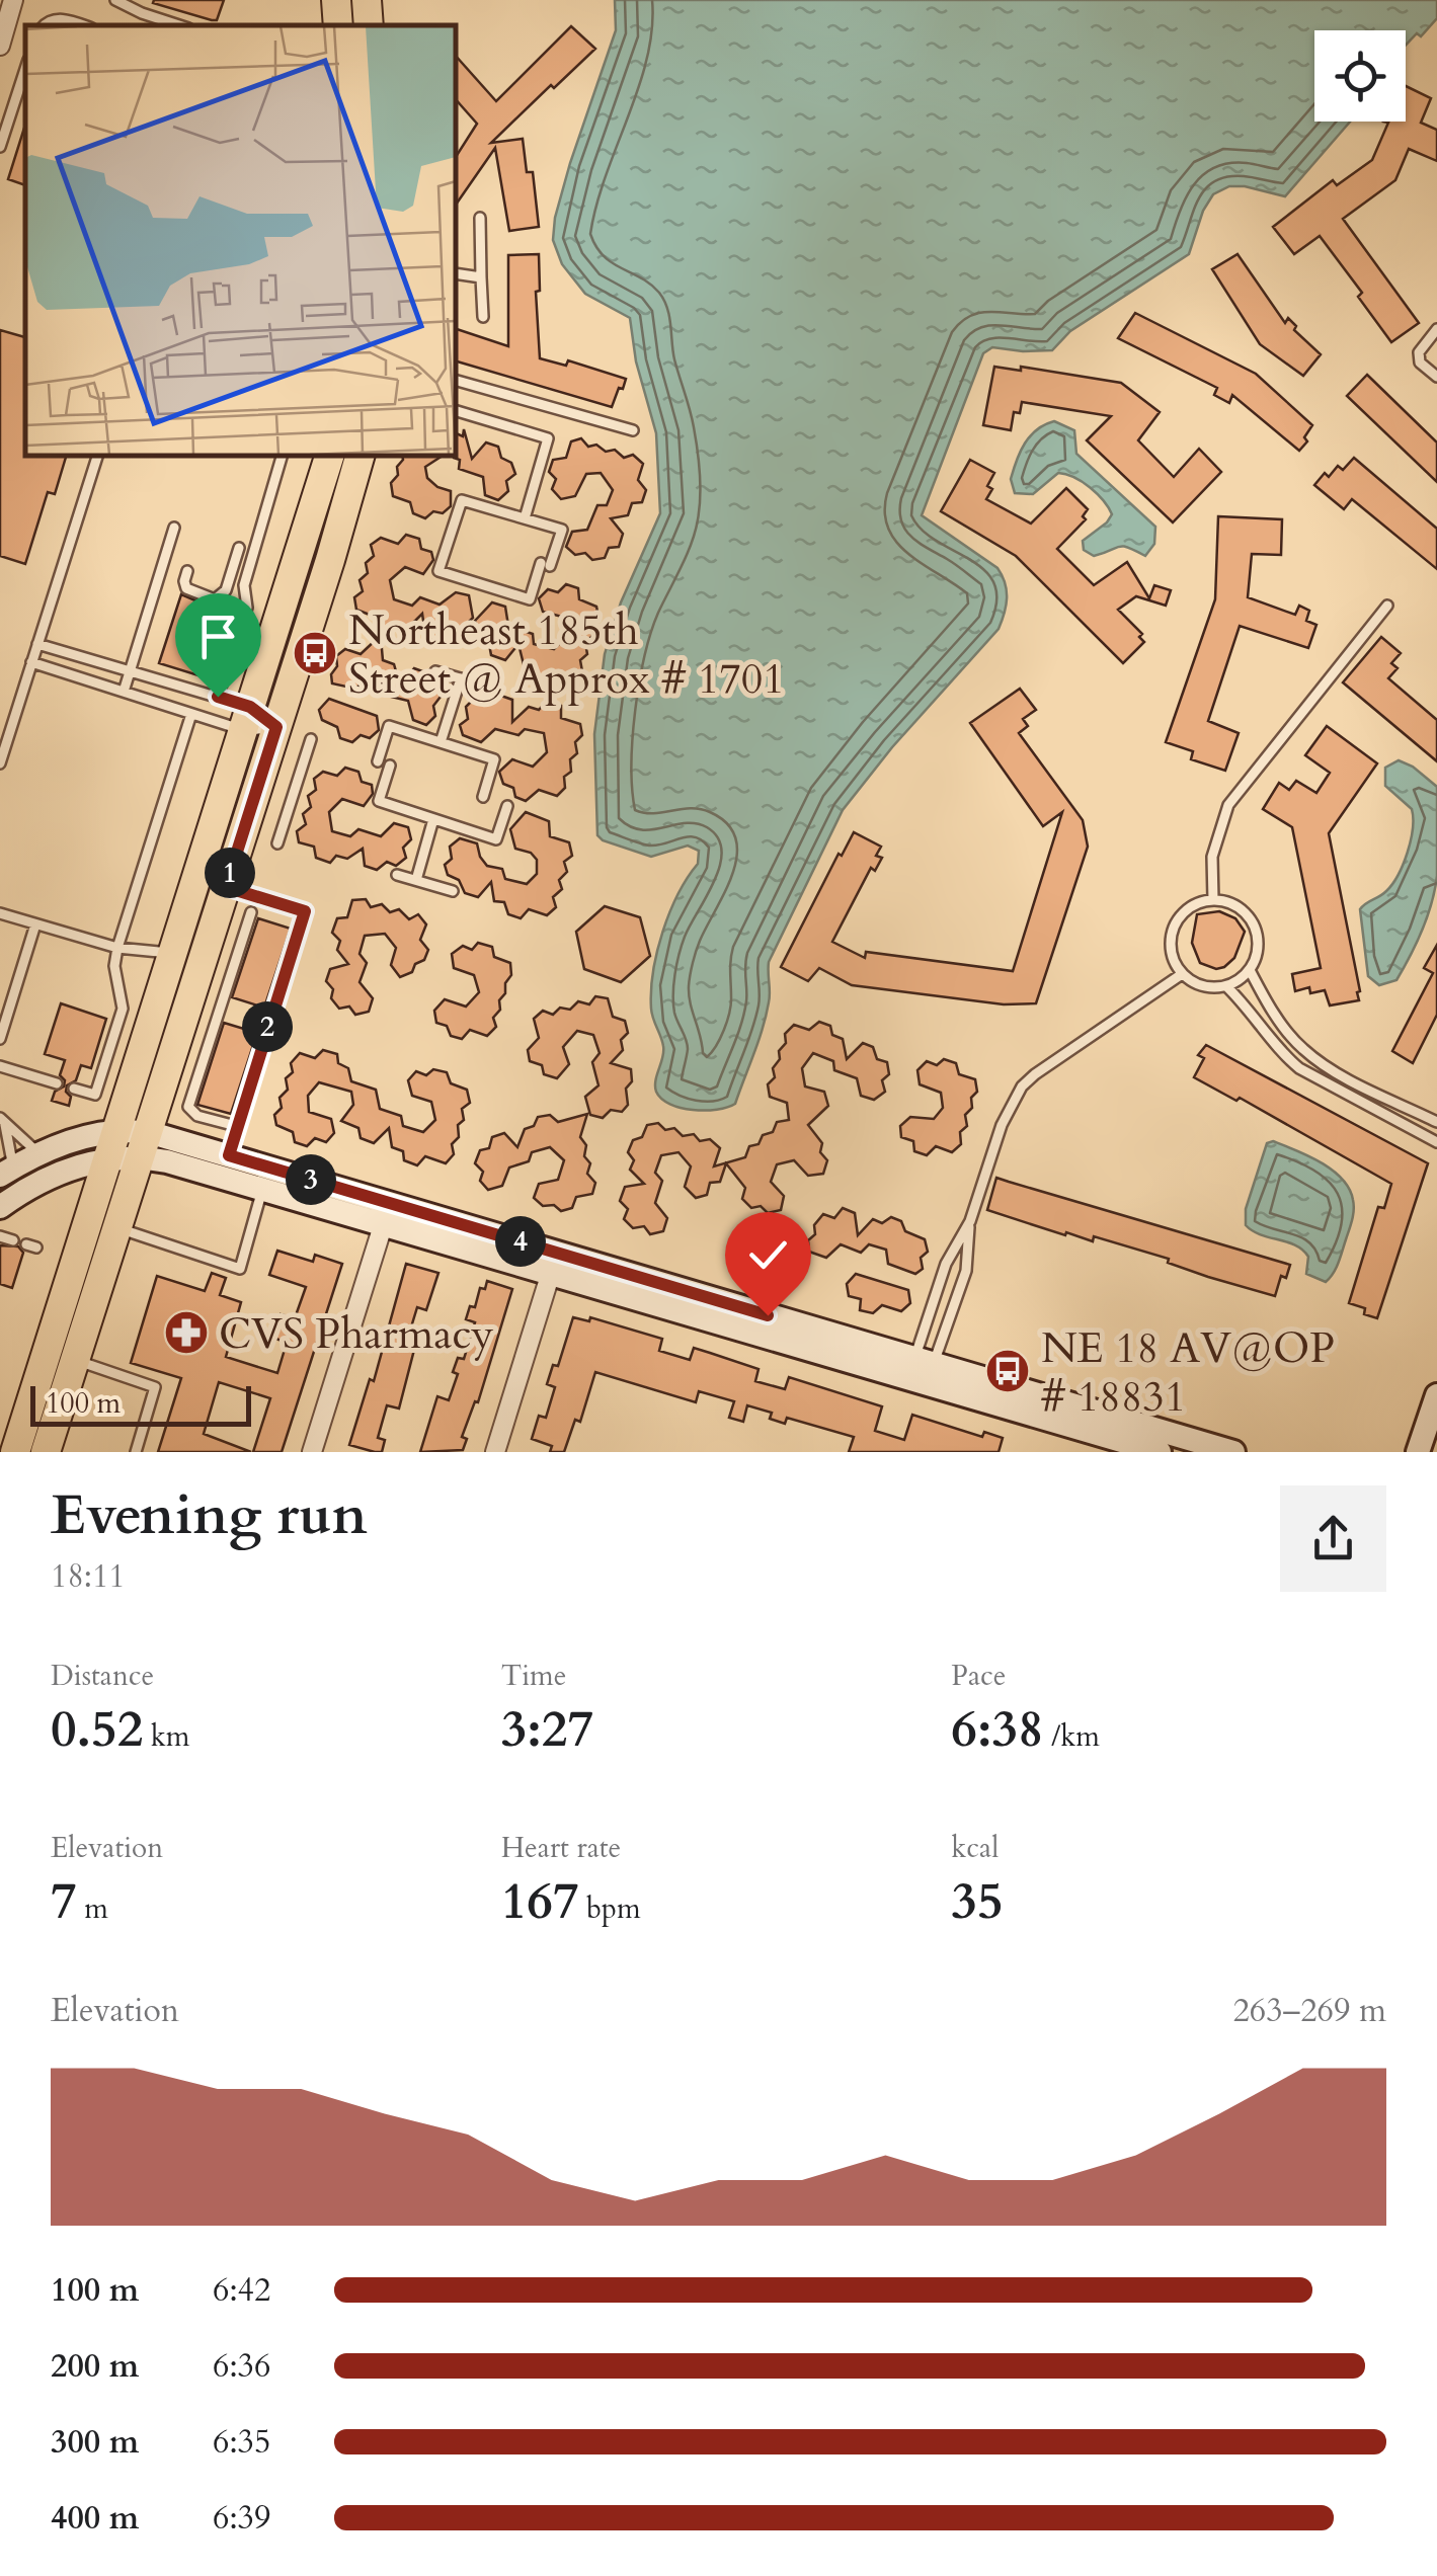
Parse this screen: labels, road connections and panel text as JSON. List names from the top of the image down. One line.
{"places":{"bus stop":["Northeast 185th Street @ Approx # 1701","NE 18 AV@OP # 18831"],"pharmacy":["CVS Pharmacy"]},"scale_bar":"100 m","page":{"pins":["1","2","3","4"],"scale":"100 m","heading":["Evening run","18:11"],"stats":[["Distance","0.52 km"],["Time","3:27"],["Pace","6:38 /km"],["Elevation","7 m"],["Heart rate","167 bpm"],["kcal","35"]],"chart":["Elevation","263–269 m"],"list":[{"name":"100 m","note":"6:42"},{"name":"200 m","note":"6:36"},{"name":"300 m","note":"6:35"},{"name":"400 m","note":"6:39"}]}}
